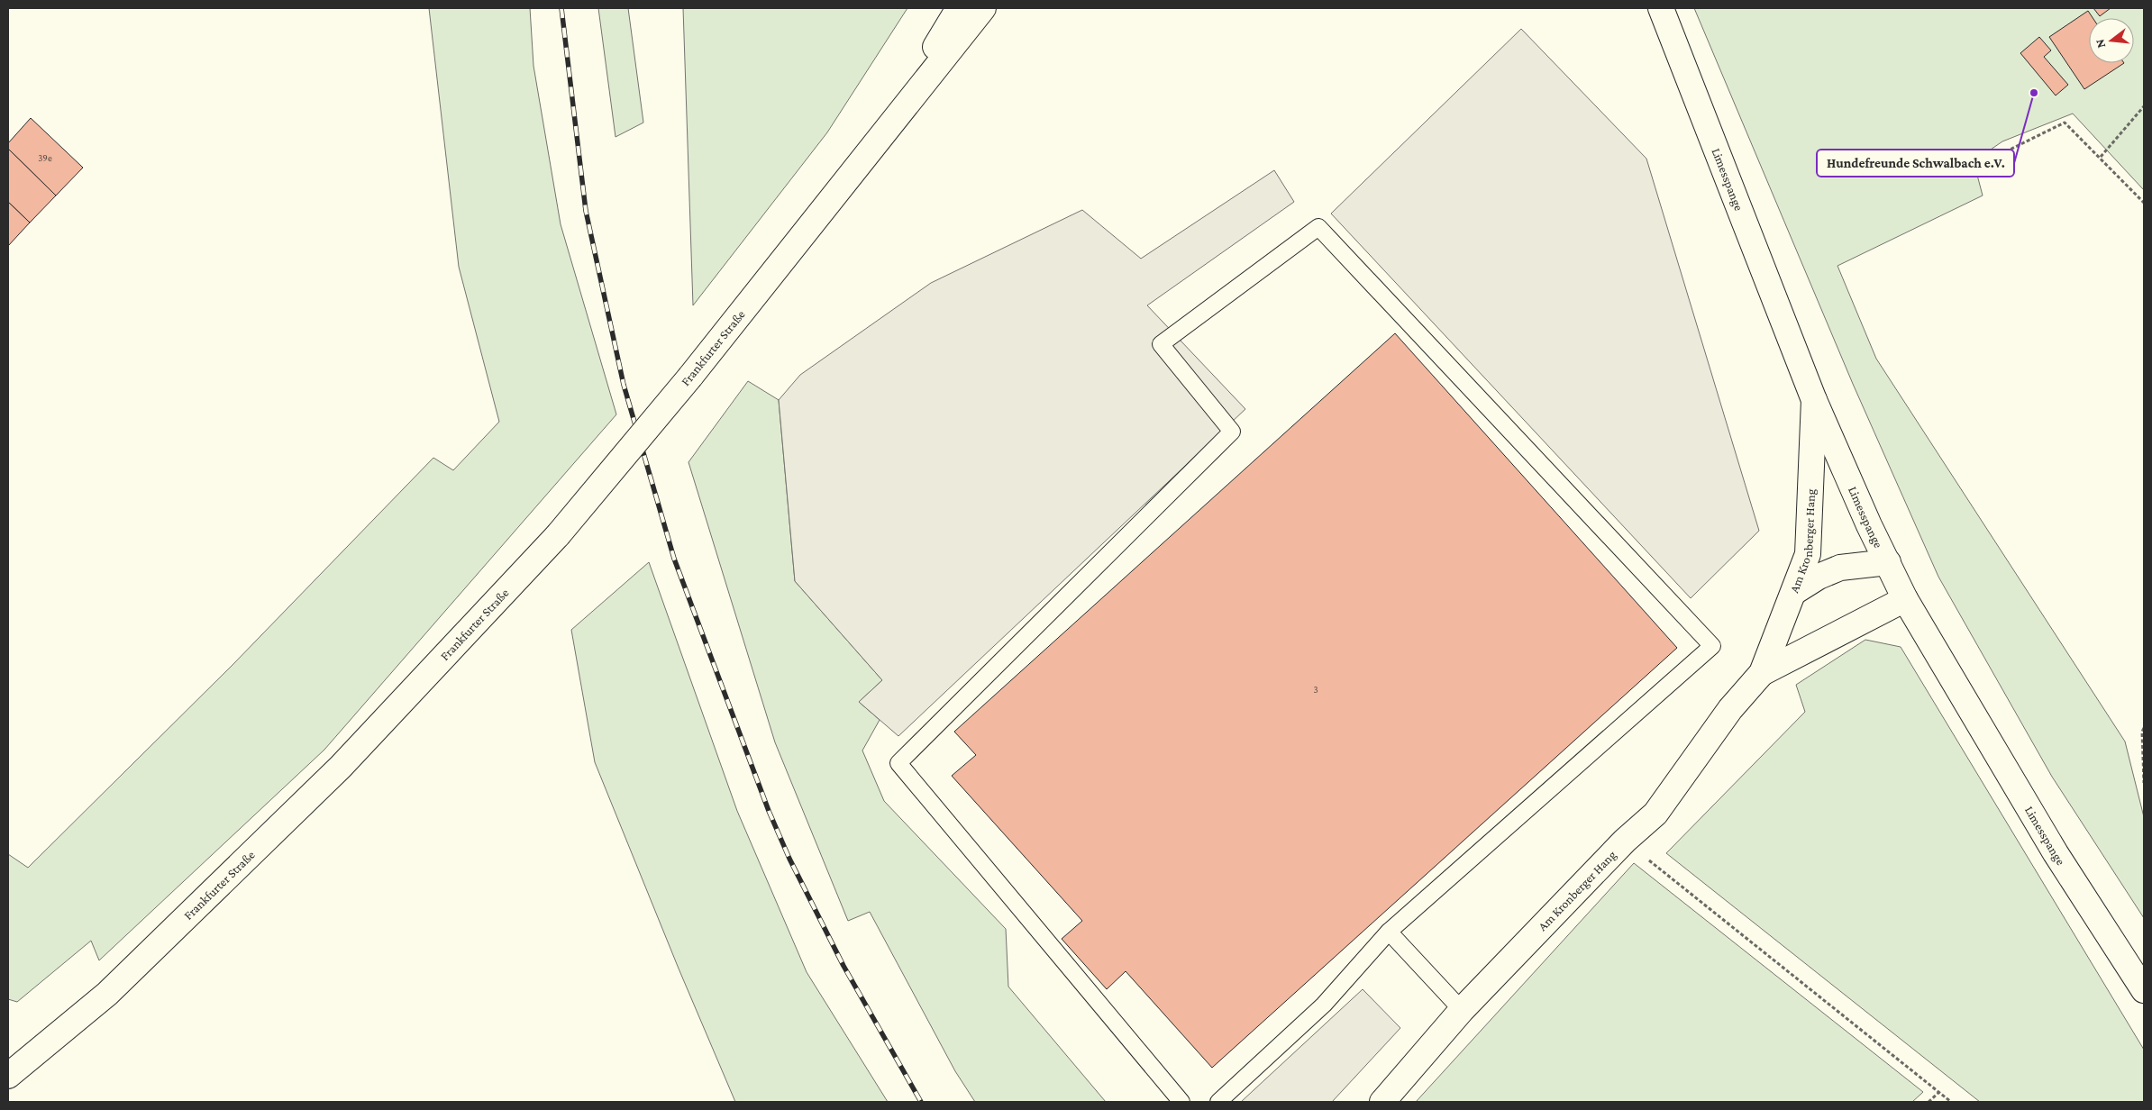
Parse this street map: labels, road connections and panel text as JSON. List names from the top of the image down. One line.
{"streets":{"main road":["Limesspange","Frankfurter Straße","Am Kronberger Hang"]},"crossings":[["Limesspange","Am Kronberger Hang"]],"places":["Hundefreunde Schwalbach e.V."],"house_numbers":["39e","3"],"north":"left"}
